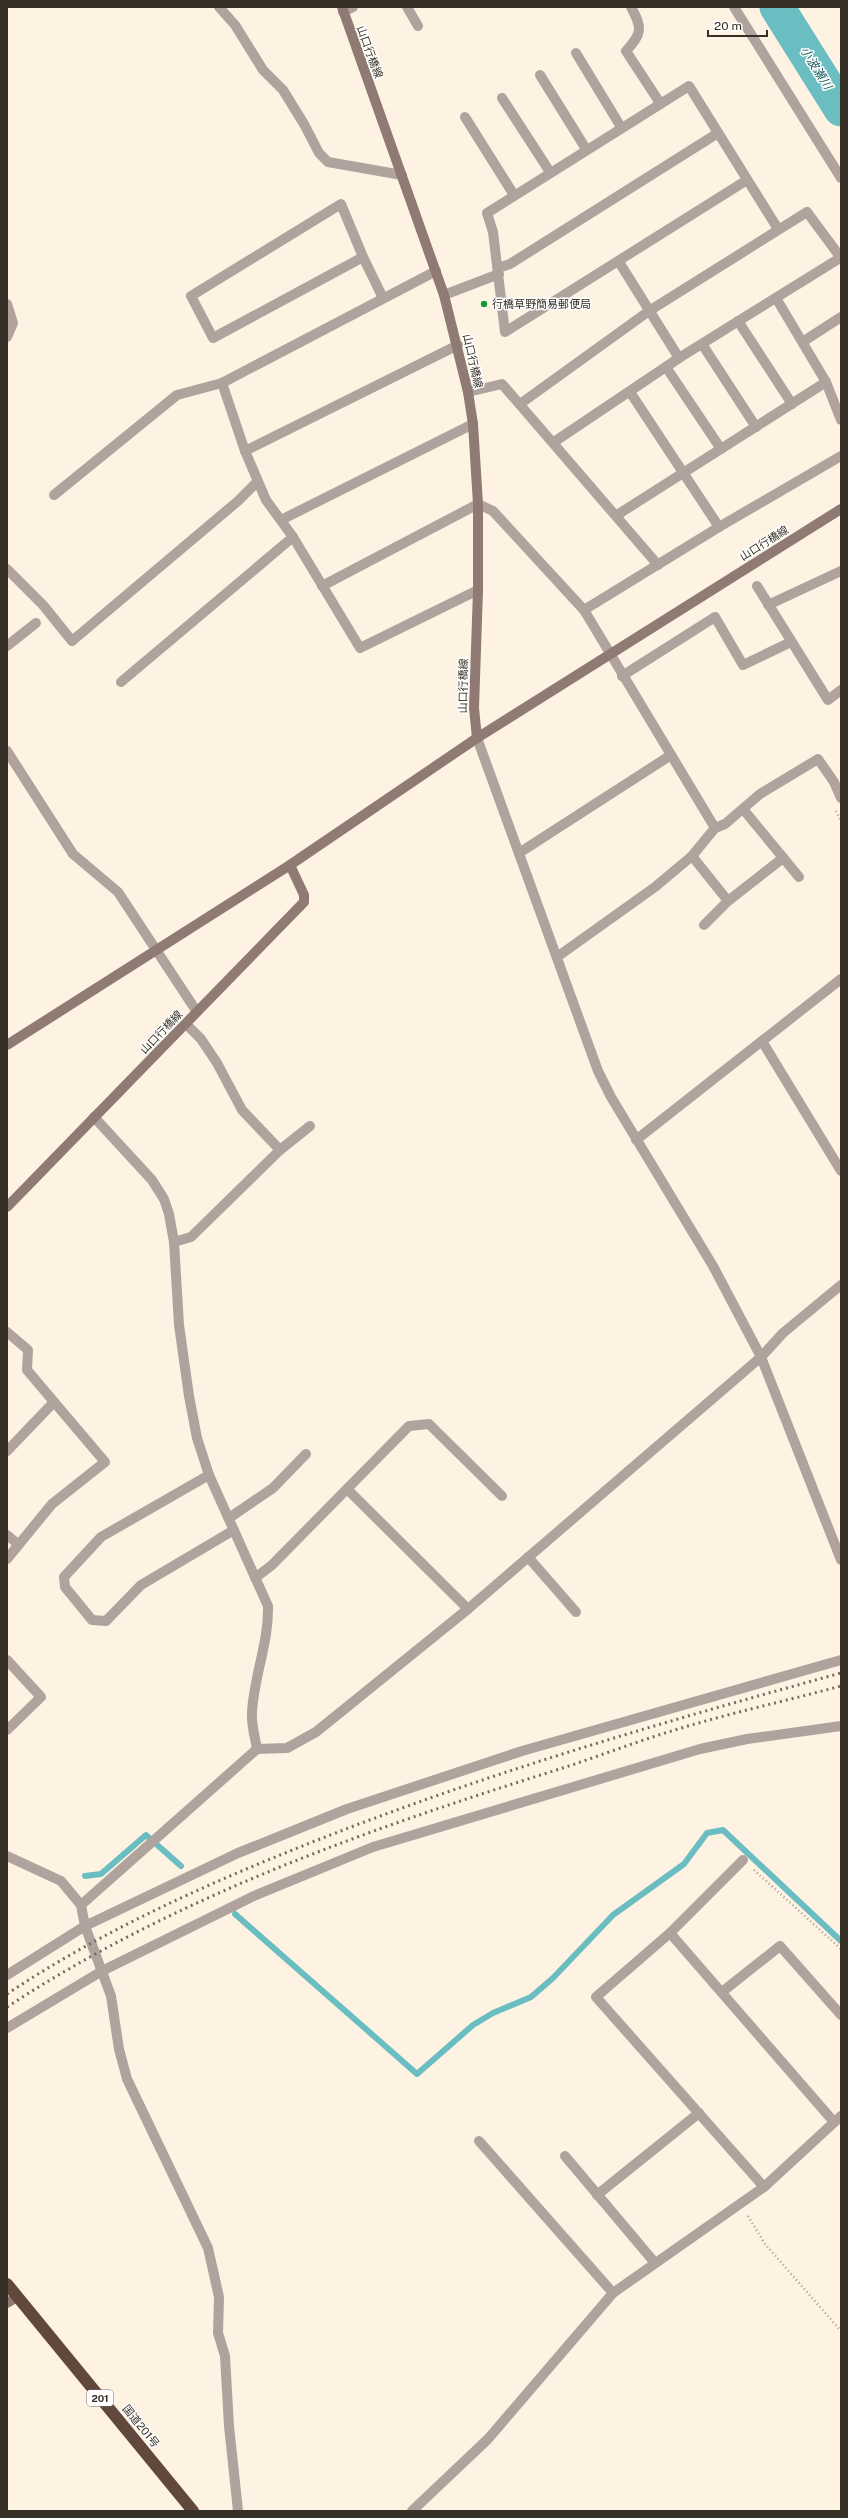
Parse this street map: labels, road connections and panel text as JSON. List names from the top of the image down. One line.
{"streets":{"highway":["201","国道201号"],"main road":["山口行橋線"]},"water":["小波瀬川"],"places":["行橋草野簡易郵便局"],"scale_bar":"20 m"}
